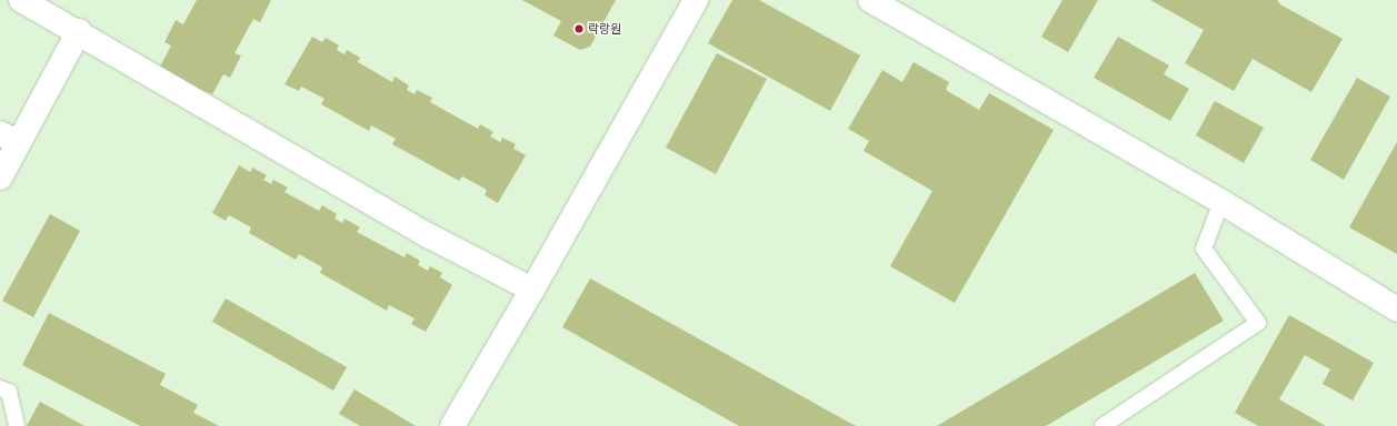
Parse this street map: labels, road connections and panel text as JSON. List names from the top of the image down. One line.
{"places":["락랑원"]}
